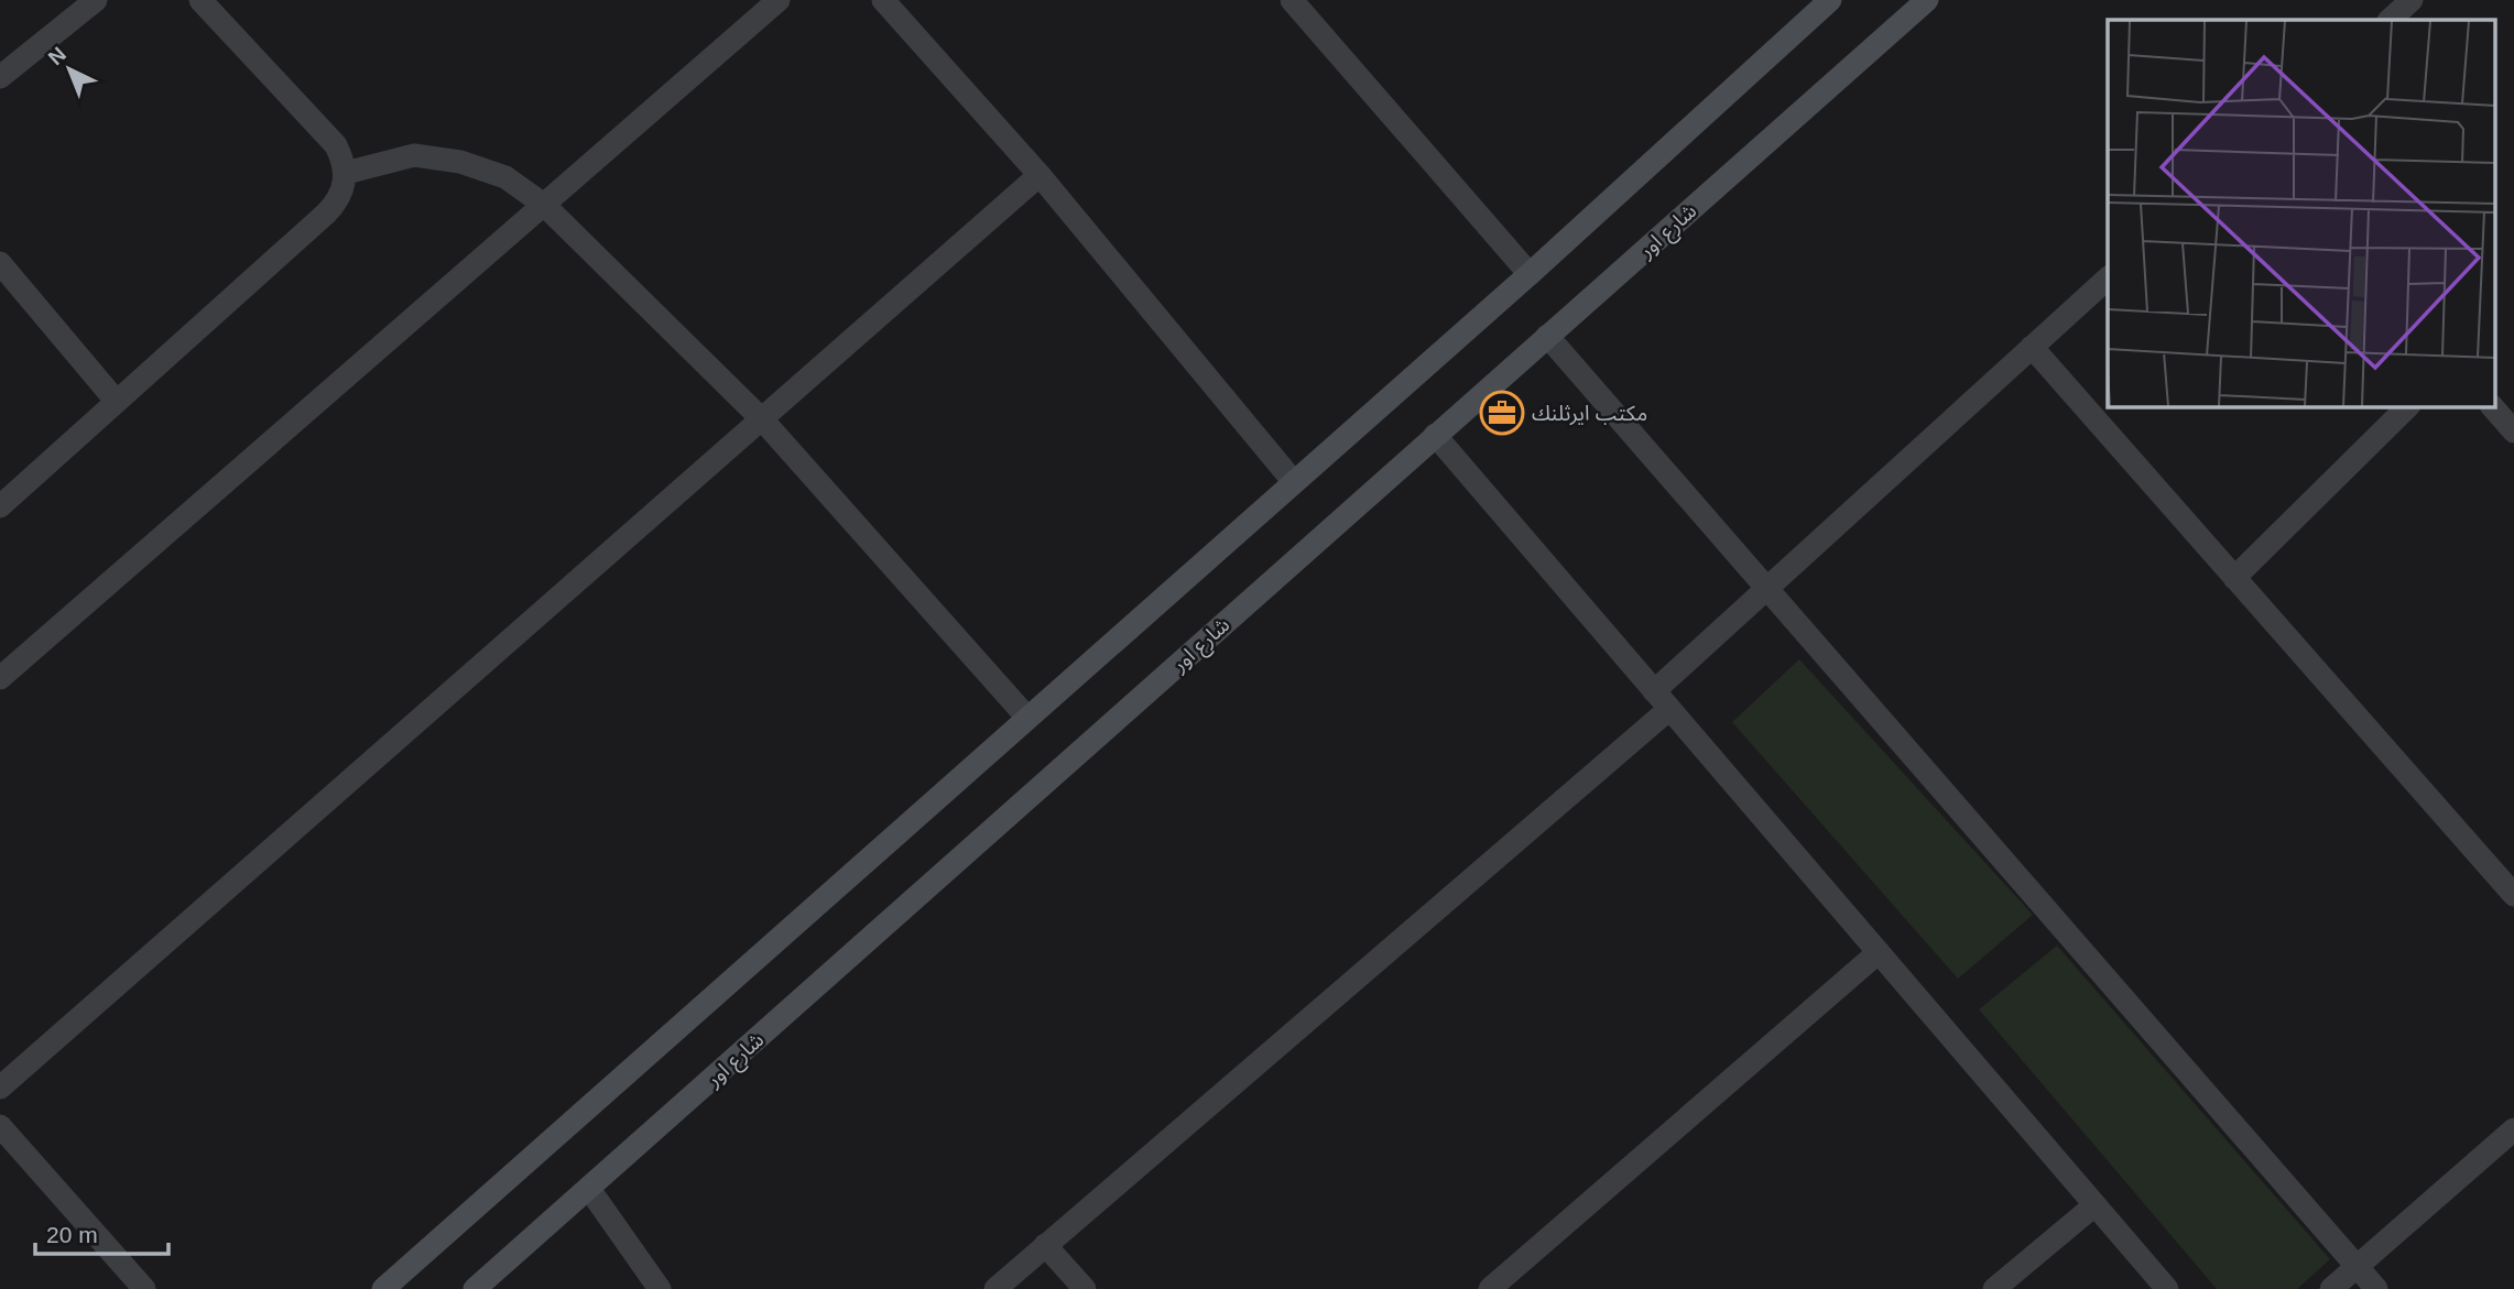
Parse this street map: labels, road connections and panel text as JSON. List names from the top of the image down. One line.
{"streets":{"street":["شارع اور"]},"places":{"office":["مكتب ايرثلنك"]},"scale_bar":"20 m","north":"top left"}
